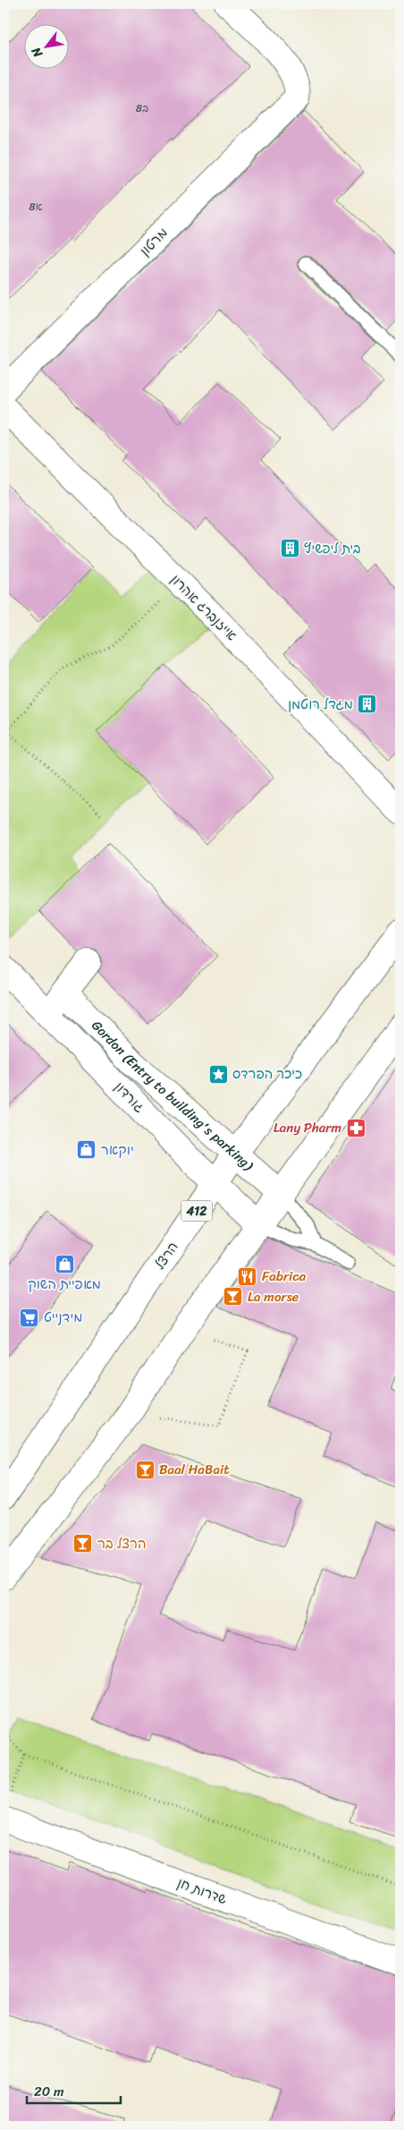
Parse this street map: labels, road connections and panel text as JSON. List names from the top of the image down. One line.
{"streets":{"street":["מרטון","אייזנברג אהרון","Gordon (Entry to building's parking)","גורדון","412","הרצל","שדרות חן"]},"crossings":[["Gordon (Entry to building's parking)","הרצל"],["גורדון","הרצל"]],"places":{"building":["בית ליפשיץ","מגדל רוטמן"],"place":["כיכר הפרדס"],"pharmacy":["Lany Pharm"],"shop":["יוקאר","מאפיית השוק"],"restaurant":["Fabrica"],"bar":["La morse","Baal HaBait","הרצל בר"],"supermarket":["מידנייט"]},"house_numbers":["8ב","8א"],"scale_bar":"20 m","north":"bottom left"}
